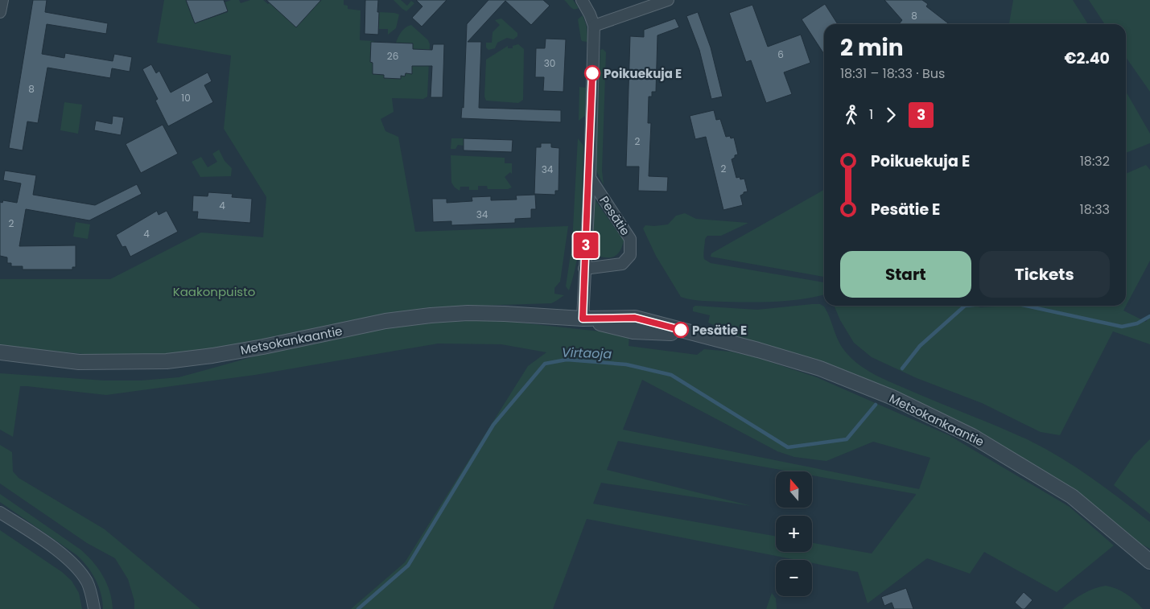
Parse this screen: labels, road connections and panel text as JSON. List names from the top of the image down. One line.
{"streets":{"street":["Pesätie","Metsokankaantie"]},"crossings":[["Pesätie","Metsokankaantie"]],"water":["Virtaoja"],"parks":["Kaakonpuisto"],"places":["Poikuekuja E","Pesätie E"],"lines":["bus line 3"],"house_numbers":["8","6","26","30","8","10","2","2","34","4","34","2","4"],"north":"top","page":{"on_map":"3","heading":["2 min","18:31 – 18:33 · Bus","€2.40"],"legs":["1","3"],"list":[{"name":"Poikuekuja E","value":"18:32"},{"name":"Pesätie E","value":"18:33"}],"buttons":["Start","Tickets"],"map_buttons":["+","−"]}}
